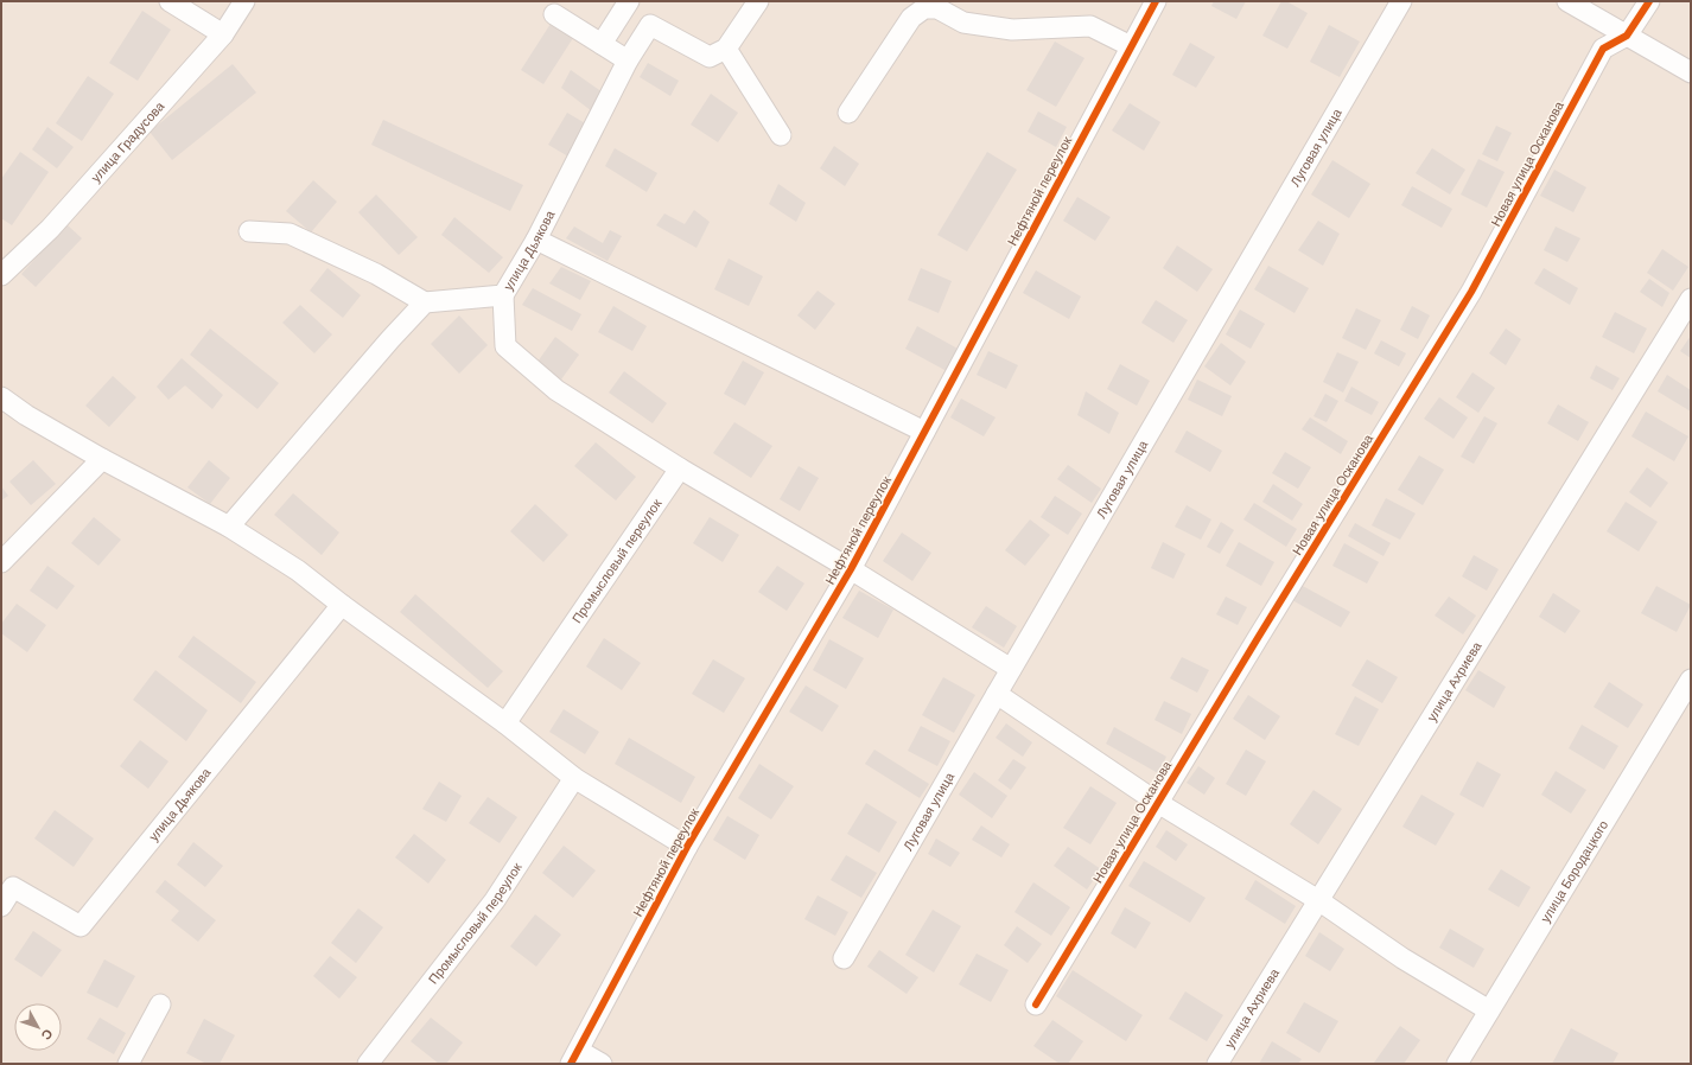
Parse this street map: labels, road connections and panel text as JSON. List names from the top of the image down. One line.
{"streets":{"street":["улица Градусова","Луговая улица","Новая улица Осканова","Нефтяной переулок","улица Дьякова","Промысловый переулок","улица Ахриева","улица Бородацкого"]},"north":"bottom right"}
